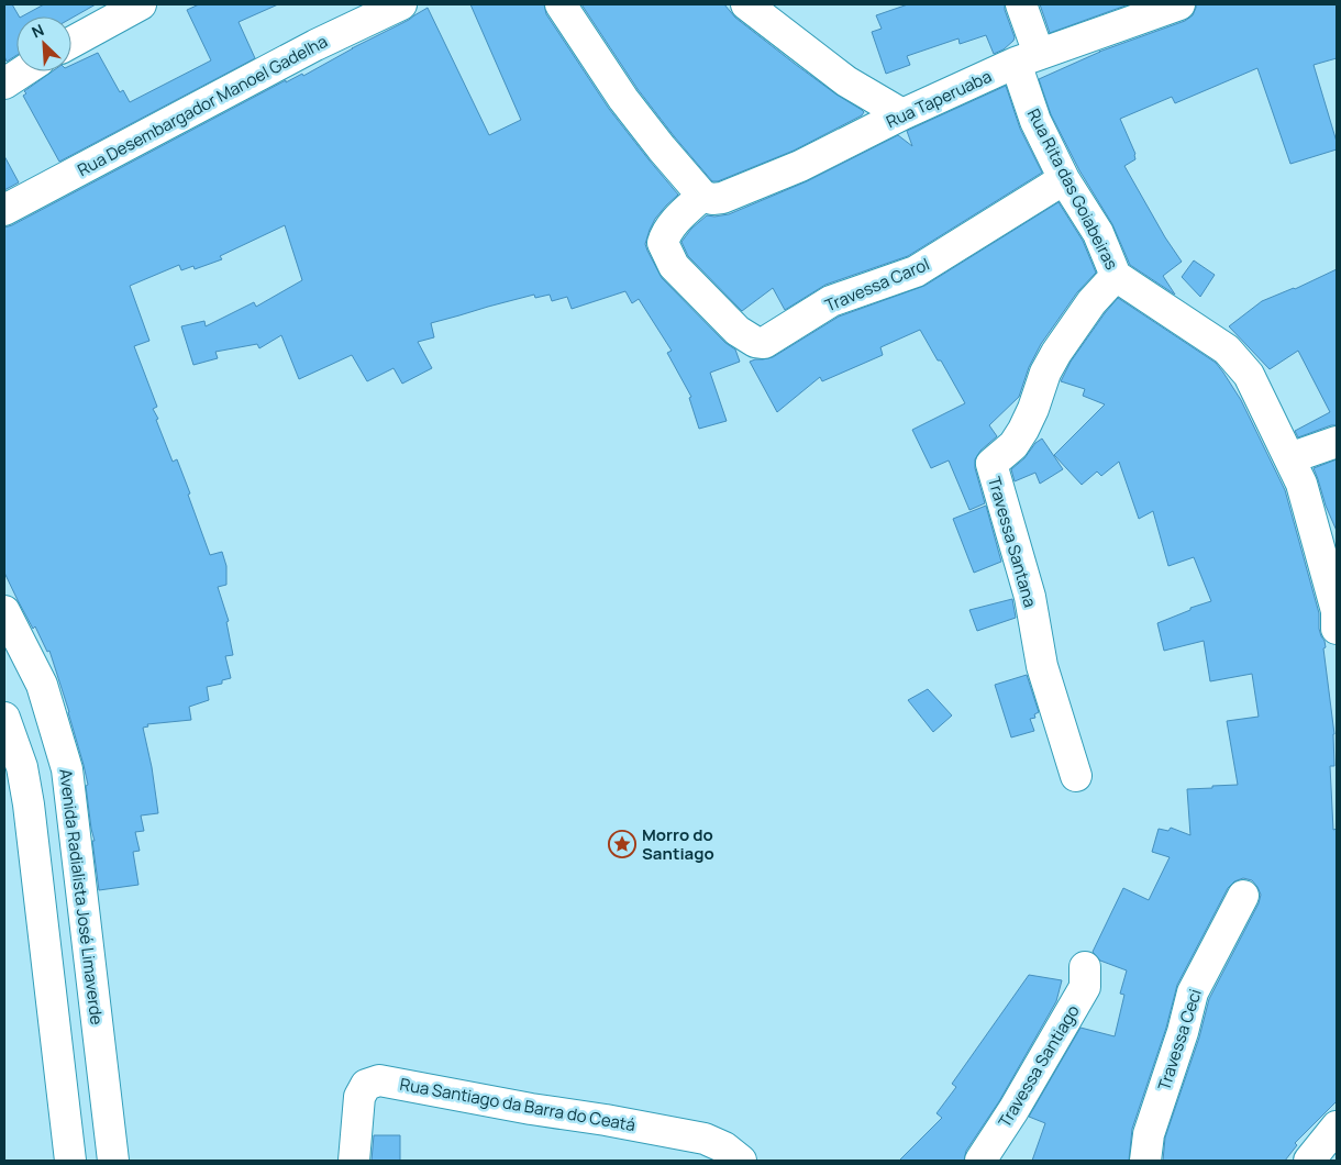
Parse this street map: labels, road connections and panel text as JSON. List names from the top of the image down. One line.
{"streets":{"street":["Rua Taperuaba","Rua Desembargador Manoel Gadelha","Rua Rita das Goiabeiras","Travessa Carol","Travessa Santana","Avenida Radialista José Limaverde","Travessa Ceci","Travessa Santiago","Rua Santiago da Barra do Ceatá"]},"crossings":[["Rua Taperuaba","Rua Rita das Goiabeiras"],["Rua Taperuaba","Travessa Carol"],["Rua Rita das Goiabeiras","Travessa Carol"],["Rua Rita das Goiabeiras","Travessa Santana"]],"places":{"place":["Morro do Santiago"]},"north":"top left"}
